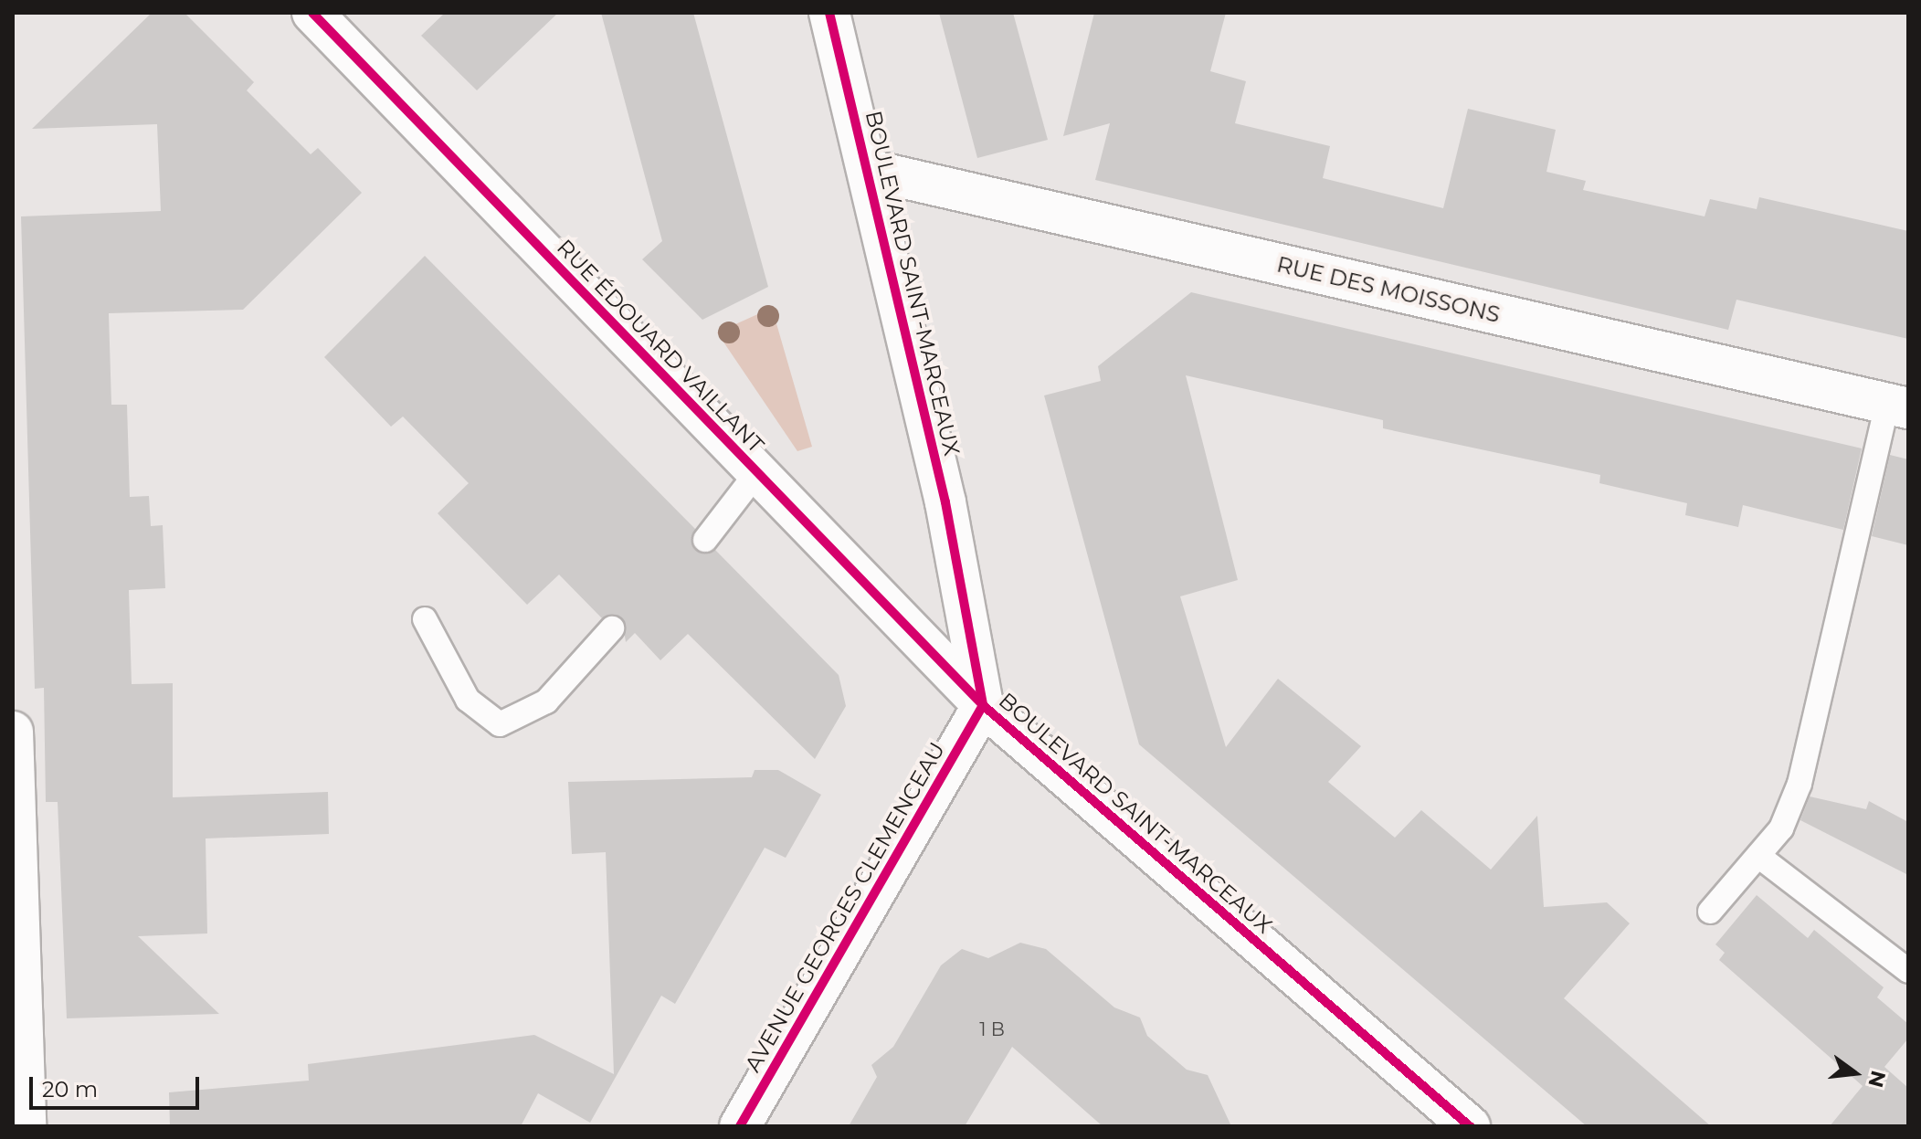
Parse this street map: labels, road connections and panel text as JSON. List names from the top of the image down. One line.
{"streets":{"street":["BOULEVARD SAINT-MARCEAUX","RUE DES MOISSONS","RUE ÉDOUARD VAILLANT","AVENUE GEORGES CLEMENCEAU"]},"crossings":[["BOULEVARD SAINT-MARCEAUX","RUE DES MOISSONS"],["BOULEVARD SAINT-MARCEAUX","RUE ÉDOUARD VAILLANT"],["BOULEVARD SAINT-MARCEAUX","AVENUE GEORGES CLEMENCEAU"],["RUE ÉDOUARD VAILLANT","AVENUE GEORGES CLEMENCEAU"]],"house_numbers":["1 B"],"scale_bar":"20 m","north":"right"}
